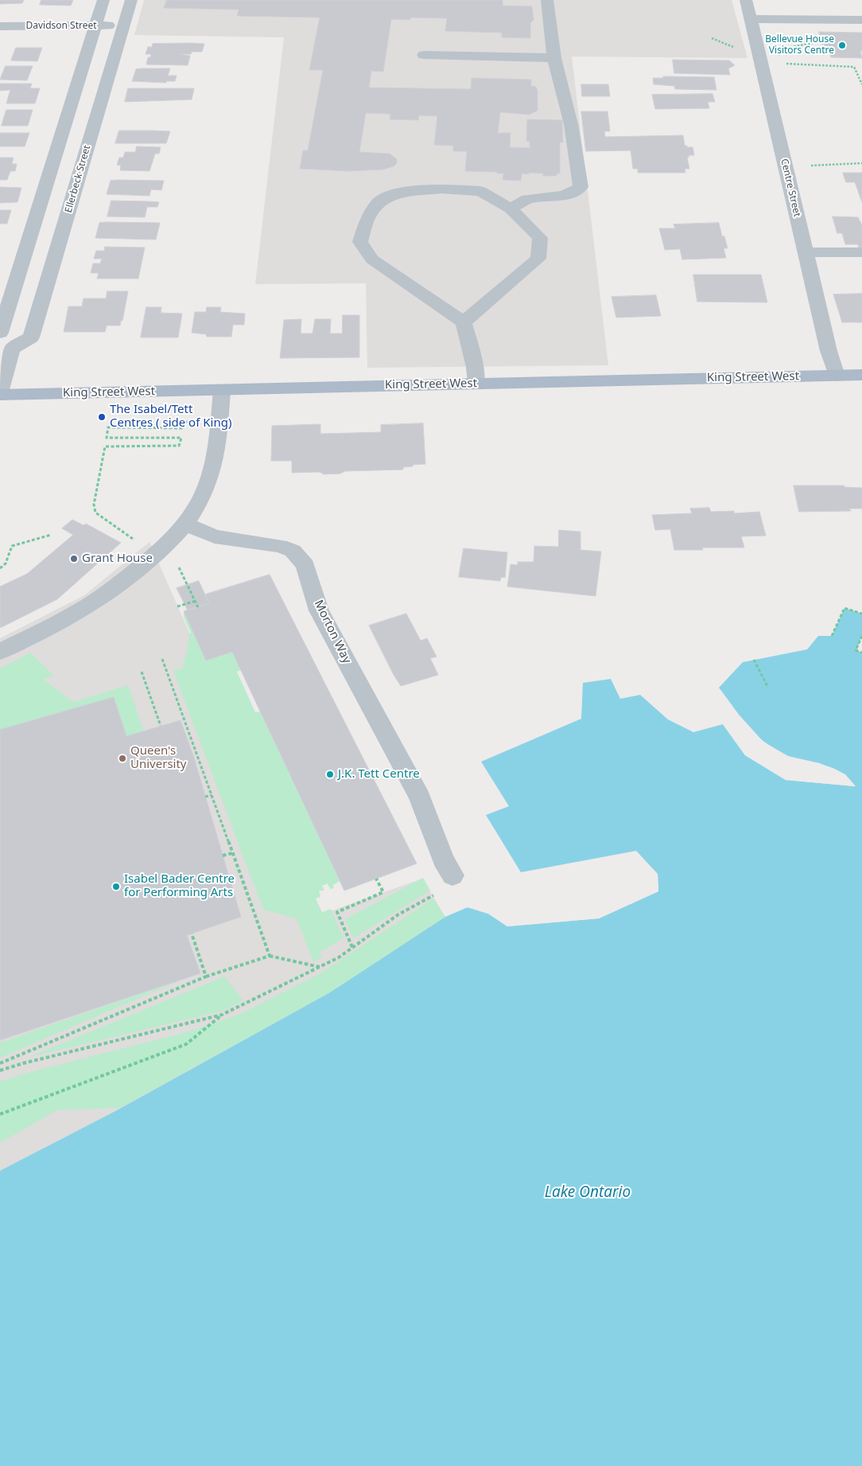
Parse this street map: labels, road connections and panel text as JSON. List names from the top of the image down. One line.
{"streets":{"main road":["King Street West"],"street":["Davidson Street","Ellerbeck Street","Centre Street","Morton Way"]},"crossings":[["Davidson Street","Ellerbeck Street"],["Ellerbeck Street","King Street West"],["Centre Street","King Street West"]],"water":["Lake Ontario"],"places":["Bellevue House Visitors Centre","The Isabel/Tett Centres ( side of King)","Grant House","Queen's University","J.K. Tett Centre","Isabel Bader Centre for Performing Arts"]}
